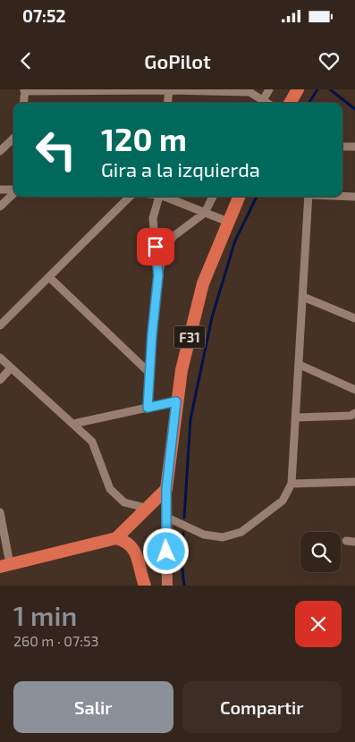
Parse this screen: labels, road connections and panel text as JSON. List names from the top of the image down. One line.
{"streets":{"highway":["F31"]},"page":{"status":"07:52","header":"GoPilot","turn":["120 m","Gira a la izquierda"],"heading":["1 min","260 m · 07:53"],"buttons":["Salir","Compartir"]}}
